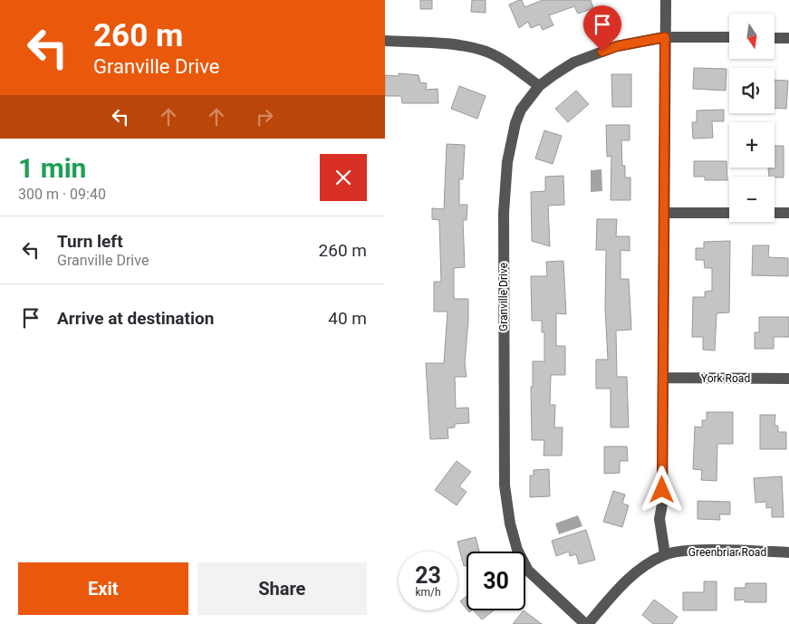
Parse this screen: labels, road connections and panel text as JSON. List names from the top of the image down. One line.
{"streets":{"street":["Granville Drive","York Road","Greenbriar Road"]},"north":"bottom","page":{"turn":["260 m","Granville Drive"],"map_buttons":["+","−"],"heading":["1 min","300 m · 09:40"],"list":[{"name":"Turn left","note":"Granville Drive","value":"260 m"},{"name":"Arrive at destination","value":"40 m"}],"speed":"23 km/h","limit":"30","buttons":["Exit","Share"]}}
